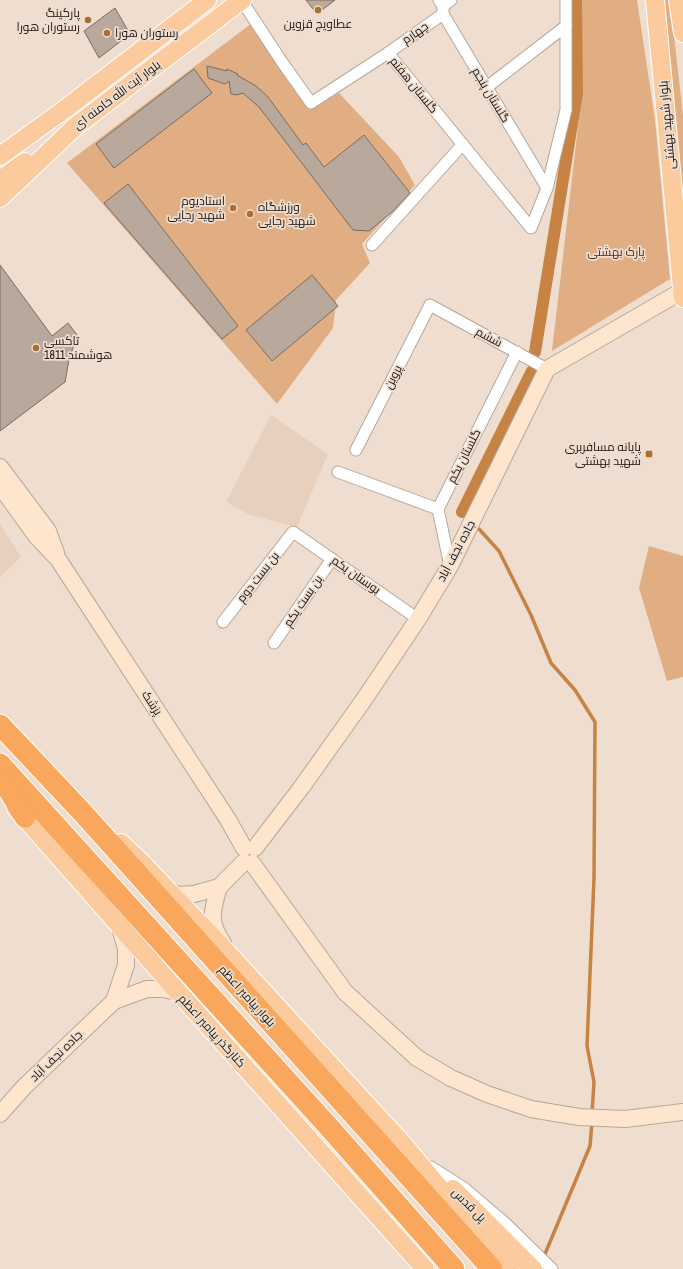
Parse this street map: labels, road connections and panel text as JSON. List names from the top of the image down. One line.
{"streets":{"highway":["بلوار پیامبر اعظم"],"main road":["بلوار آیت الله خامنه ای","بلوار شهید بهشتی","کنارگذر پیامبر اعظم","پل قدس"],"street":["چهارم","گلستان هفتم","گلستان پنجم","ششم","پروین","گلستان یکم","جاده نجف آباد","بوستان یکم","بن بست دوم","بن بست یکم","پزشک"]},"crossings":[["چهارم","گلستان هفتم"],["چهارم","گلستان پنجم"],["گلستان هفتم","بلوار آیت الله خامنه ای"],["گلستان هفتم","گلستان پنجم"],["ششم","پروین"],["ششم","گلستان یکم"],["ششم","جاده نجف آباد"],["جاده نجف آباد","بوستان یکم"],["جاده نجف آباد","پزشک"],["بوستان یکم","بن بست دوم"],["بوستان یکم","بن بست یکم"]],"parks":["پارک بهشتی"],"places":{"other":["عطاویچ قزوین","پارکینگ رستوران هورا","رستوران هورا","استادیوم شهید رجایی","ورزشگاه شهید رجایی","تاکسی هوشمند 1811"],"transit":["پایانه مسافربری شهید بهشتی"]}}
